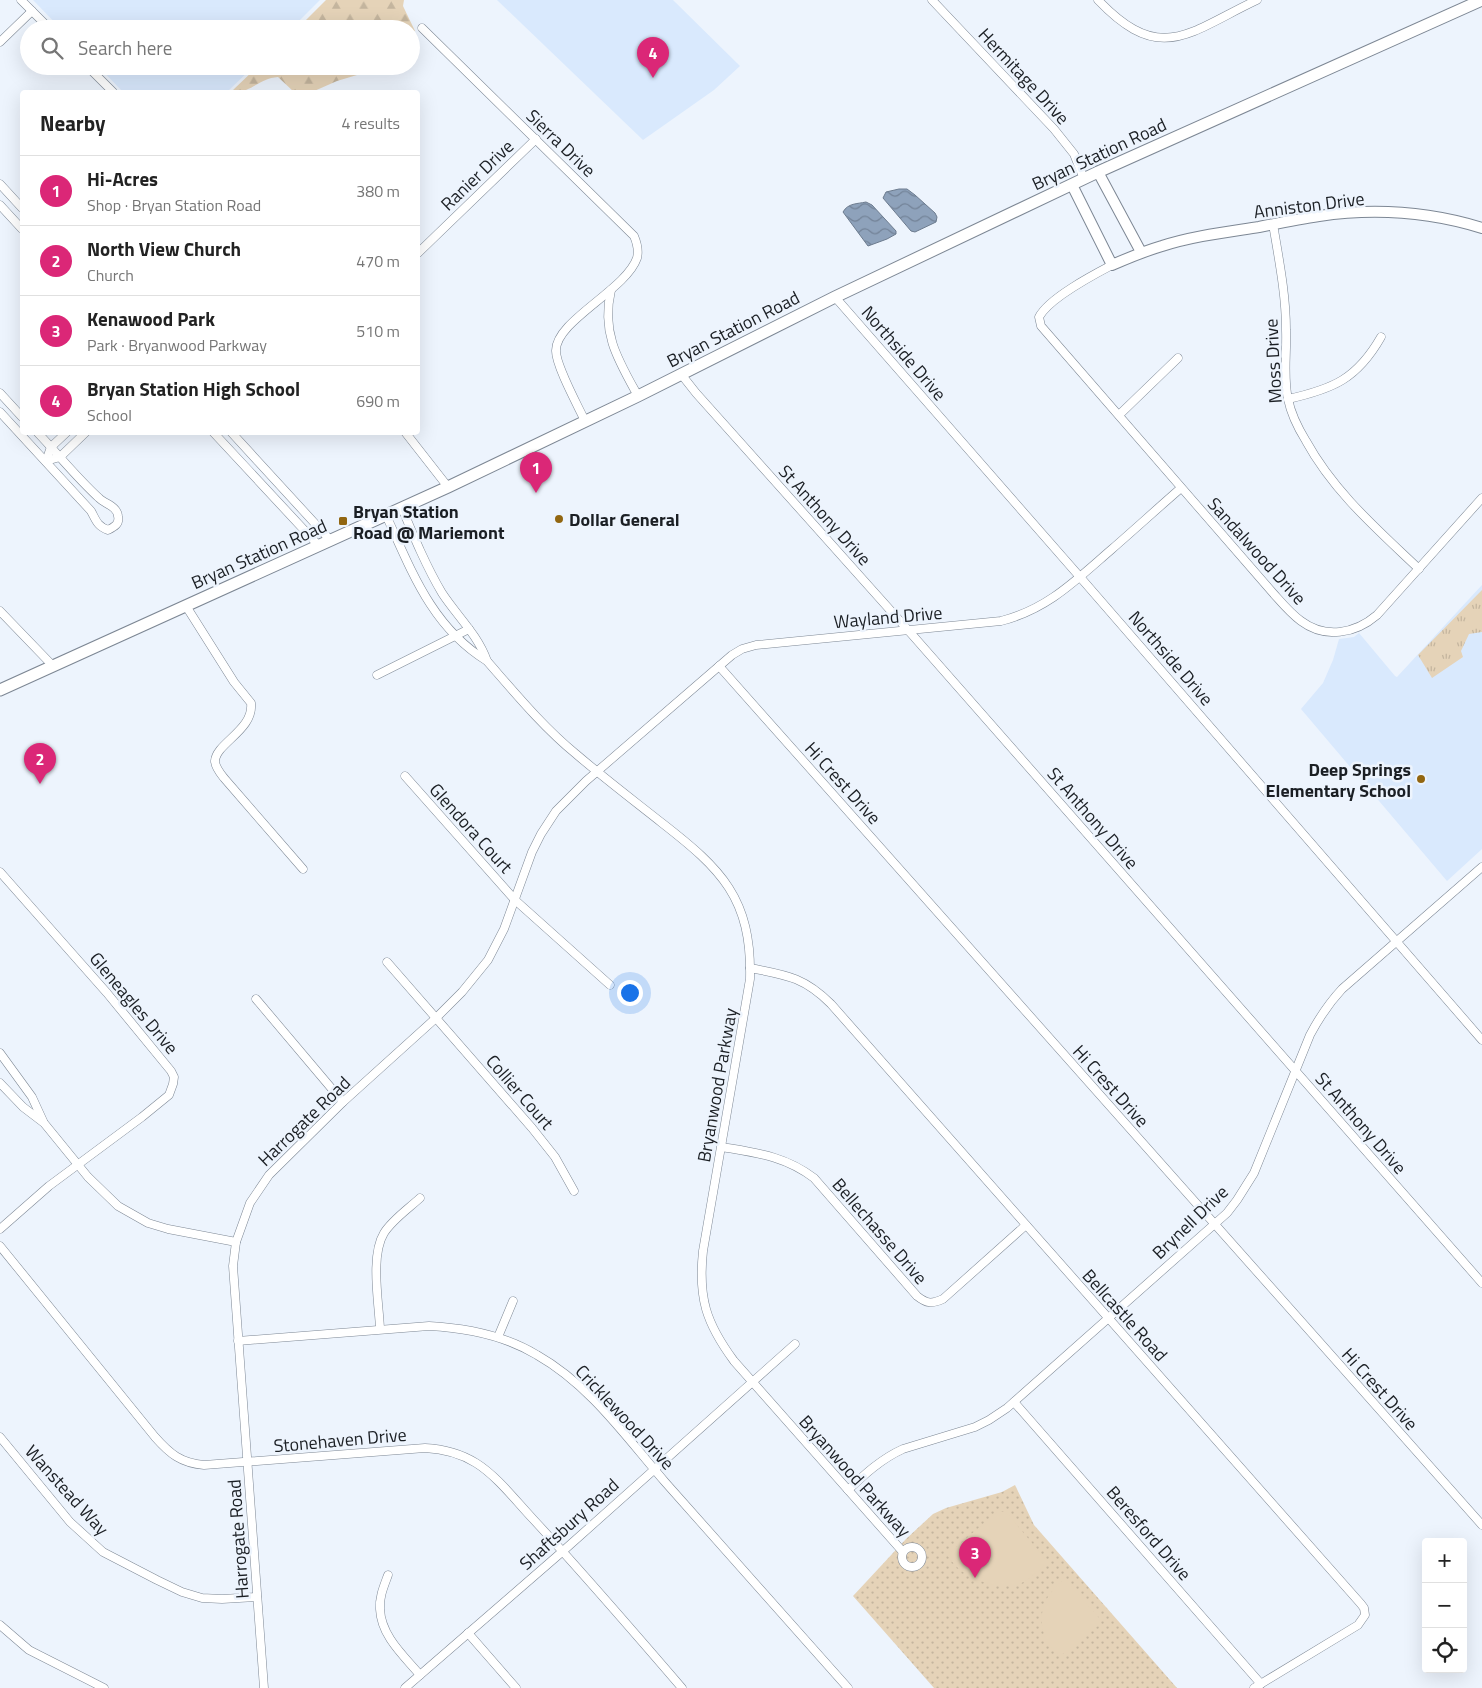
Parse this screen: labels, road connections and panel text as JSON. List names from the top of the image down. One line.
{"streets":{"main road":["Bryan Station Road"],"street":["Hermitage Drive","Sierra Drive","Ranier Drive","Anniston Drive","Northside Drive","Moss Drive","St Anthony Drive","Sandalwood Drive","Wayland Drive","Hi Crest Drive","Glendora Court","Gleneagles Drive","Bryanwood Parkway","Collier Court","Harrogate Road","Brynell Drive","Bellechasse Drive","Bellcastle Road","Cricklewood Drive","Stonehaven Drive","Wanstead Way","Shaftsbury Road","Beresford Drive"]},"crossings":[["Hermitage Drive","Bryan Station Road"],["Sierra Drive","Bryan Station Road"],["Sierra Drive","Ranier Drive"],["Bryan Station Road","Northside Drive"],["Bryan Station Road","St Anthony Drive"],["Bryan Station Road","Bryanwood Parkway"],["Anniston Drive","Moss Drive"],["Anniston Drive","Sandalwood Drive"],["Northside Drive","Wayland Drive"],["Northside Drive","Brynell Drive"],["Moss Drive","Sandalwood Drive"],["St Anthony Drive","Wayland Drive"],["St Anthony Drive","Brynell Drive"],["Sandalwood Drive","Wayland Drive"],["Wayland Drive","Hi Crest Drive"],["Wayland Drive","Bryanwood Parkway"],["Wayland Drive","Harrogate Road"],["Hi Crest Drive","Brynell Drive"],["Glendora Court","Harrogate Road"],["Bryanwood Parkway","Harrogate Road"],["Bryanwood Parkway","Brynell Drive"],["Bryanwood Parkway","Bellechasse Drive"],["Bryanwood Parkway","Bellcastle Road"],["Bryanwood Parkway","Shaftsbury Road"],["Collier Court","Harrogate Road"],["Harrogate Road","Cricklewood Drive"],["Harrogate Road","Stonehaven Drive"],["Harrogate Road","Wanstead Way"],["Brynell Drive","Bellcastle Road"],["Brynell Drive","Beresford Drive"],["Bellechasse Drive","Bellcastle Road"],["Bellcastle Road","Beresford Drive"],["Cricklewood Drive","Shaftsbury Road"],["Stonehaven Drive","Shaftsbury Road"]],"places":{"other":["Dollar General","Deep Springs Elementary School"],"transit":["Bryan Station Road @ Mariemont"]},"page":{"search":"Search here","pins":["4","1","2","3"],"heading":["Nearby","4 results"],"list":[{"mark":"1","name":"Hi-Acres","note":"Shop · Bryan Station Road","value":"380 m"},{"mark":"2","name":"North View Church","note":"Church","value":"470 m"},{"mark":"3","name":"Kenawood Park","note":"Park · Bryanwood Parkway","value":"510 m"},{"mark":"4","name":"Bryan Station High School","note":"School","value":"690 m"}],"map_buttons":["+","−"]}}
